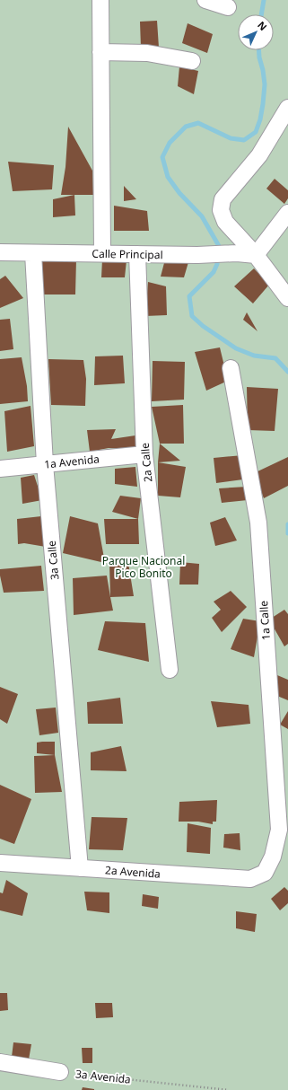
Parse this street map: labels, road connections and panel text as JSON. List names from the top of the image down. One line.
{"streets":{"street":["Calle Principal","1a Avenida","2a Calle","3a Calle","1a Calle","2a Avenida","3a Avenida"]},"crossings":[["Calle Principal","2a Calle"],["Calle Principal","3a Calle"],["1a Avenida","2a Calle"],["1a Avenida","3a Calle"],["3a Calle","2a Avenida"],["1a Calle","2a Avenida"]],"parks":["Parque Nacional Pico Bonito"],"north":"top right"}
